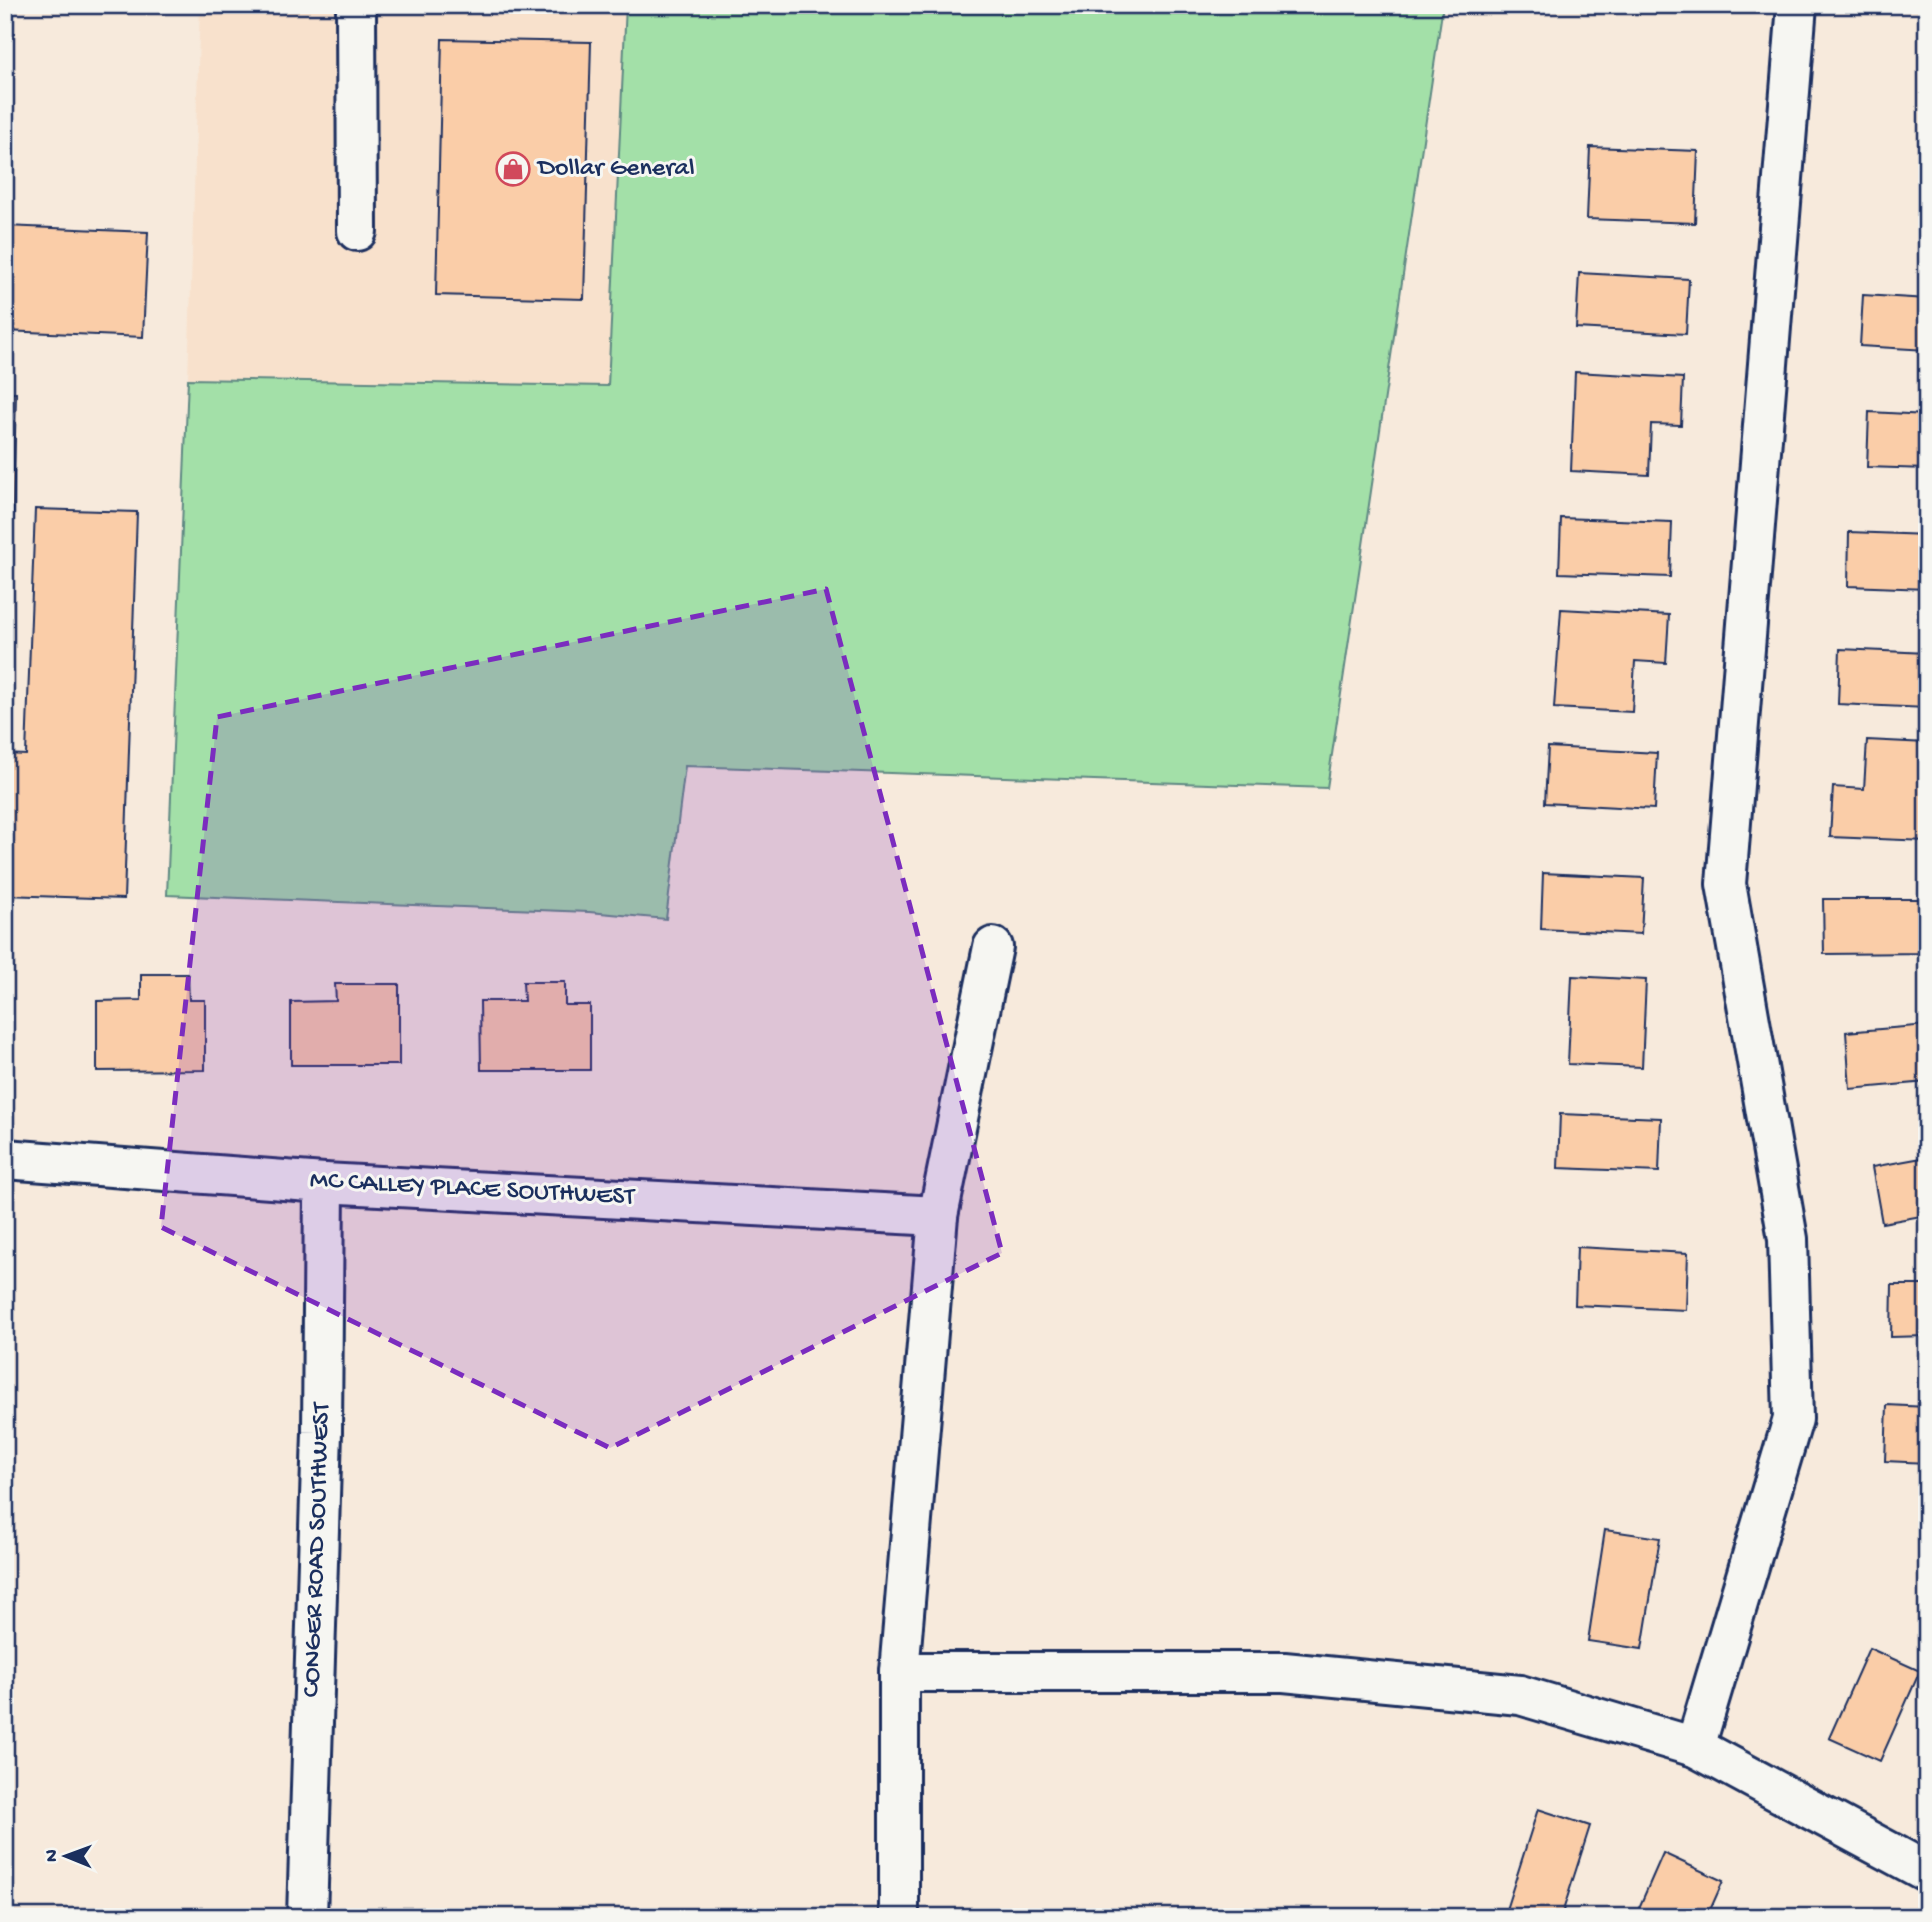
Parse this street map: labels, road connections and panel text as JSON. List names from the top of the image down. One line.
{"streets":{"street":["MC CALLEY PLACE SOUTHWEST","CONGER ROAD SOUTHWEST"]},"crossings":[["MC CALLEY PLACE SOUTHWEST","CONGER ROAD SOUTHWEST"]],"places":{"shop":["Dollar General"]},"north":"left"}
